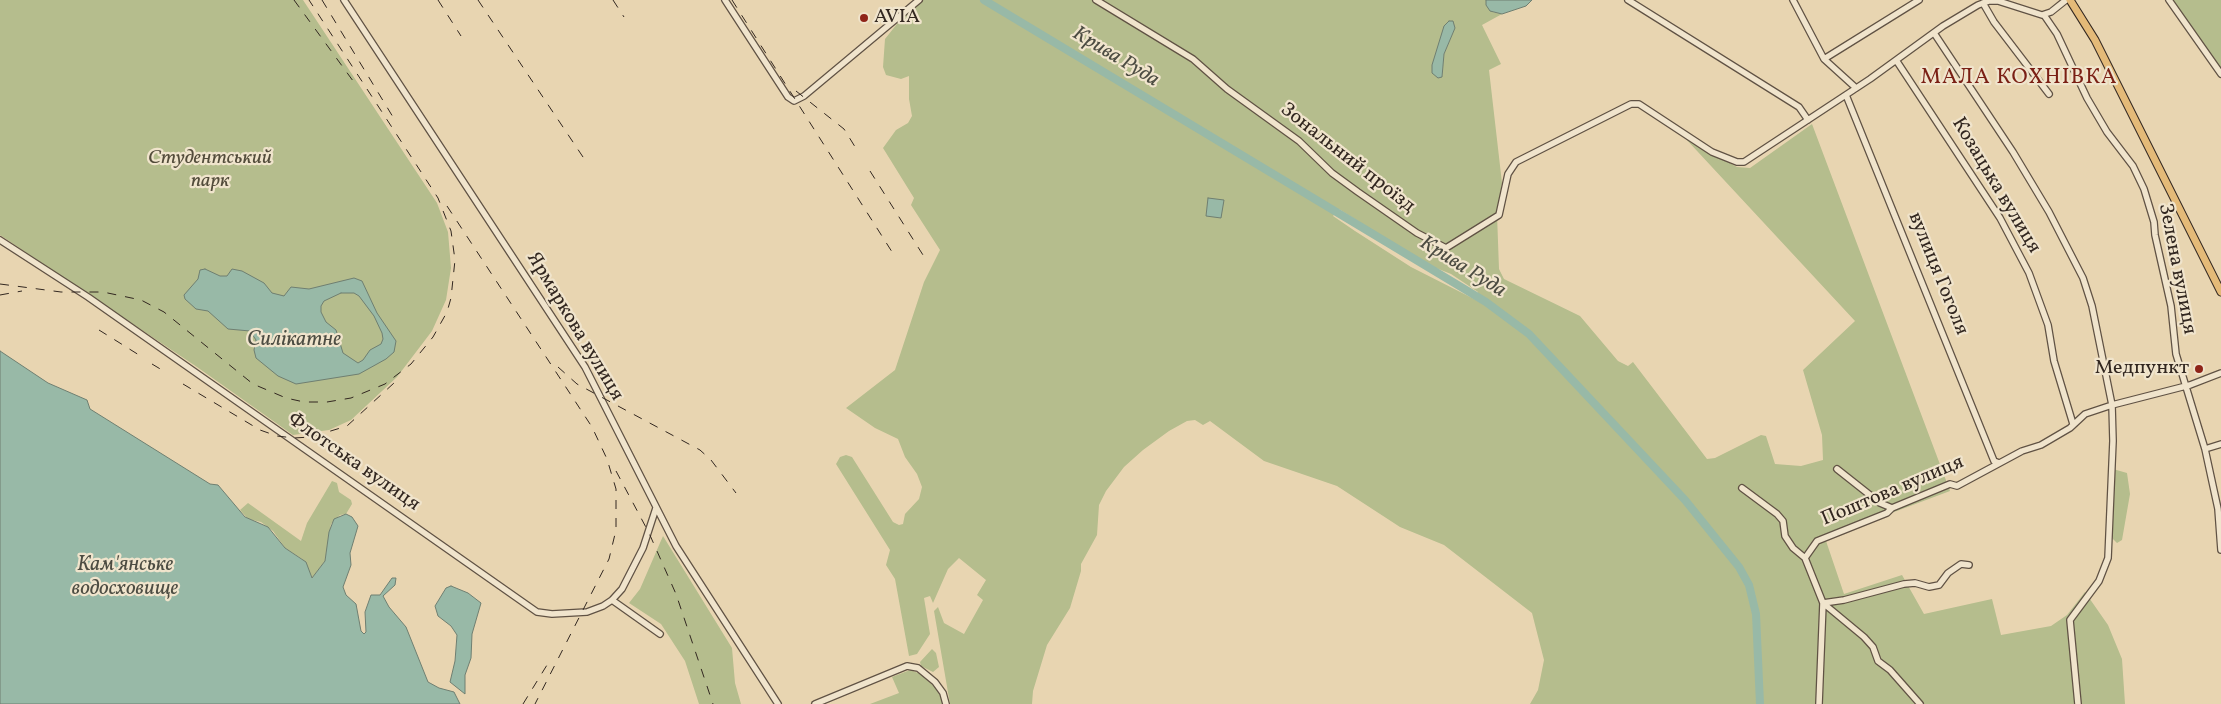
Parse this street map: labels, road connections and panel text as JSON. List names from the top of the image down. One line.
{"streets":{"street":["Зональний проїзд","Козацька вулиця","Зелена вулиця","вулиця Гоголя","Ярмаркова вулиця","Флотська вулиця","Поштова вулиця"]},"crossings":[["Козацька вулиця","Поштова вулиця"],["Зелена вулиця","Поштова вулиця"],["вулиця Гоголя","Поштова вулиця"],["Ярмаркова вулиця","Флотська вулиця"]],"districts":["МАЛА КОХНІВКА"],"water":["Крива Руда","Силікатне","Кам'янське водосховище"],"parks":["Студентський парк"],"places":["AVIA","Медпункт"]}
